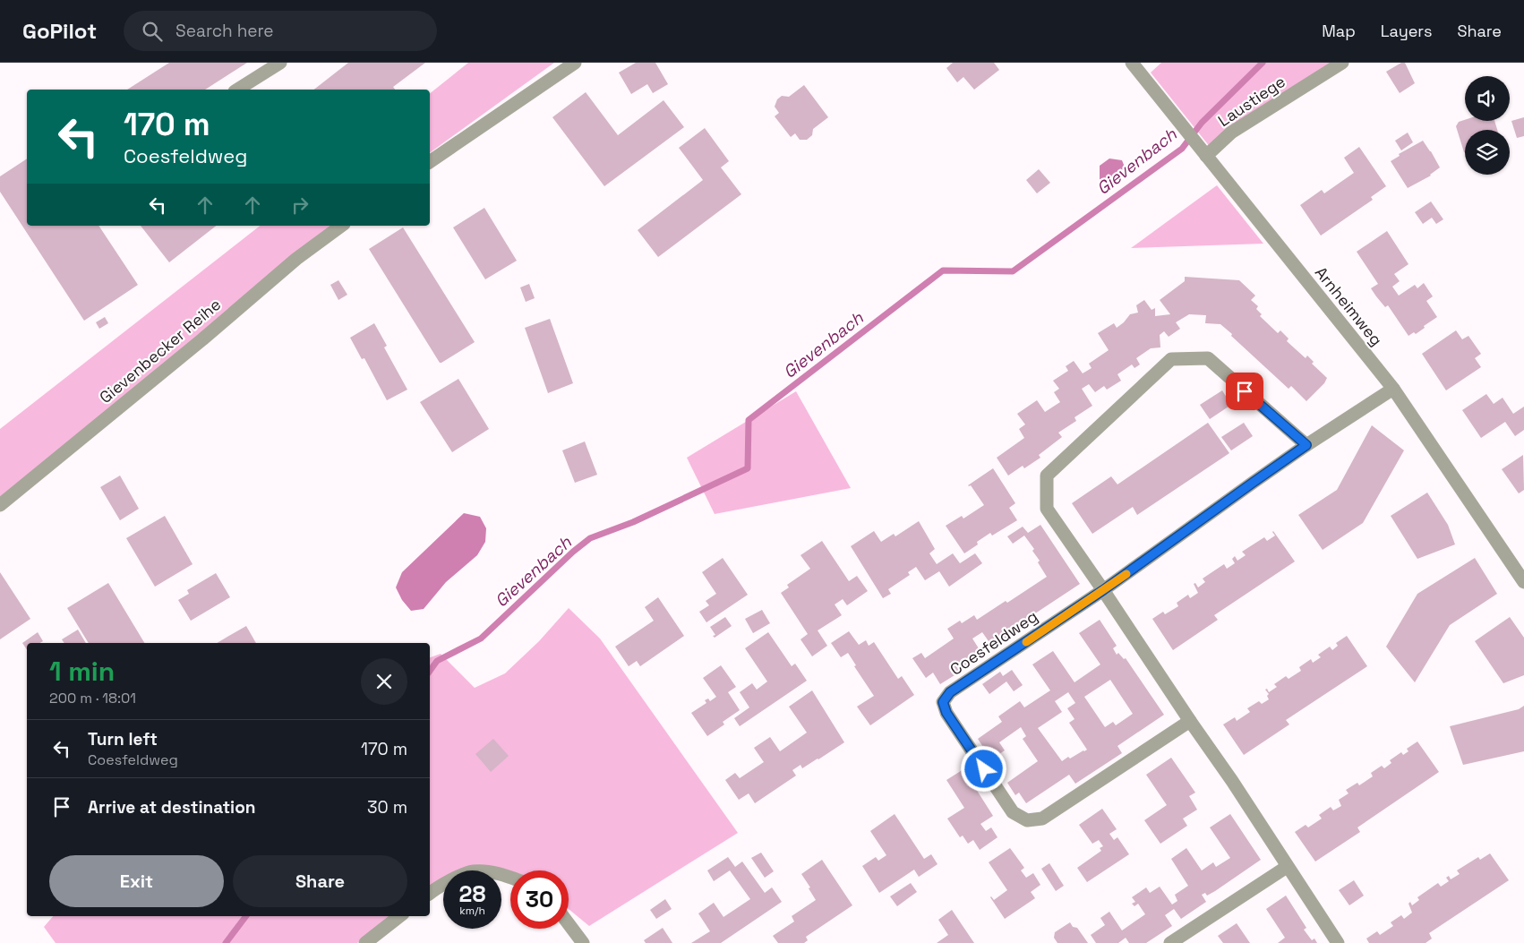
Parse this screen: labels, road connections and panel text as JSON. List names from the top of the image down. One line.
{"streets":{"street":["Laustiege","Arnheimweg","Gievenbecker Reihe","Coesfeldweg"]},"crossings":[["Laustiege","Arnheimweg"],["Arnheimweg","Coesfeldweg"]],"water":["Gievenbach"],"page":{"header":"GoPilot","search":"Search here","nav":["Map","Layers","Share"],"turn":["170 m","Coesfeldweg"],"heading":["1 min","200 m · 18:01"],"list":[{"name":"Turn left","note":"Coesfeldweg","value":"170 m"},{"name":"Arrive at destination","value":"30 m"}],"buttons":["Exit","Share"],"speed":"28 km/h","limit":"30"}}
